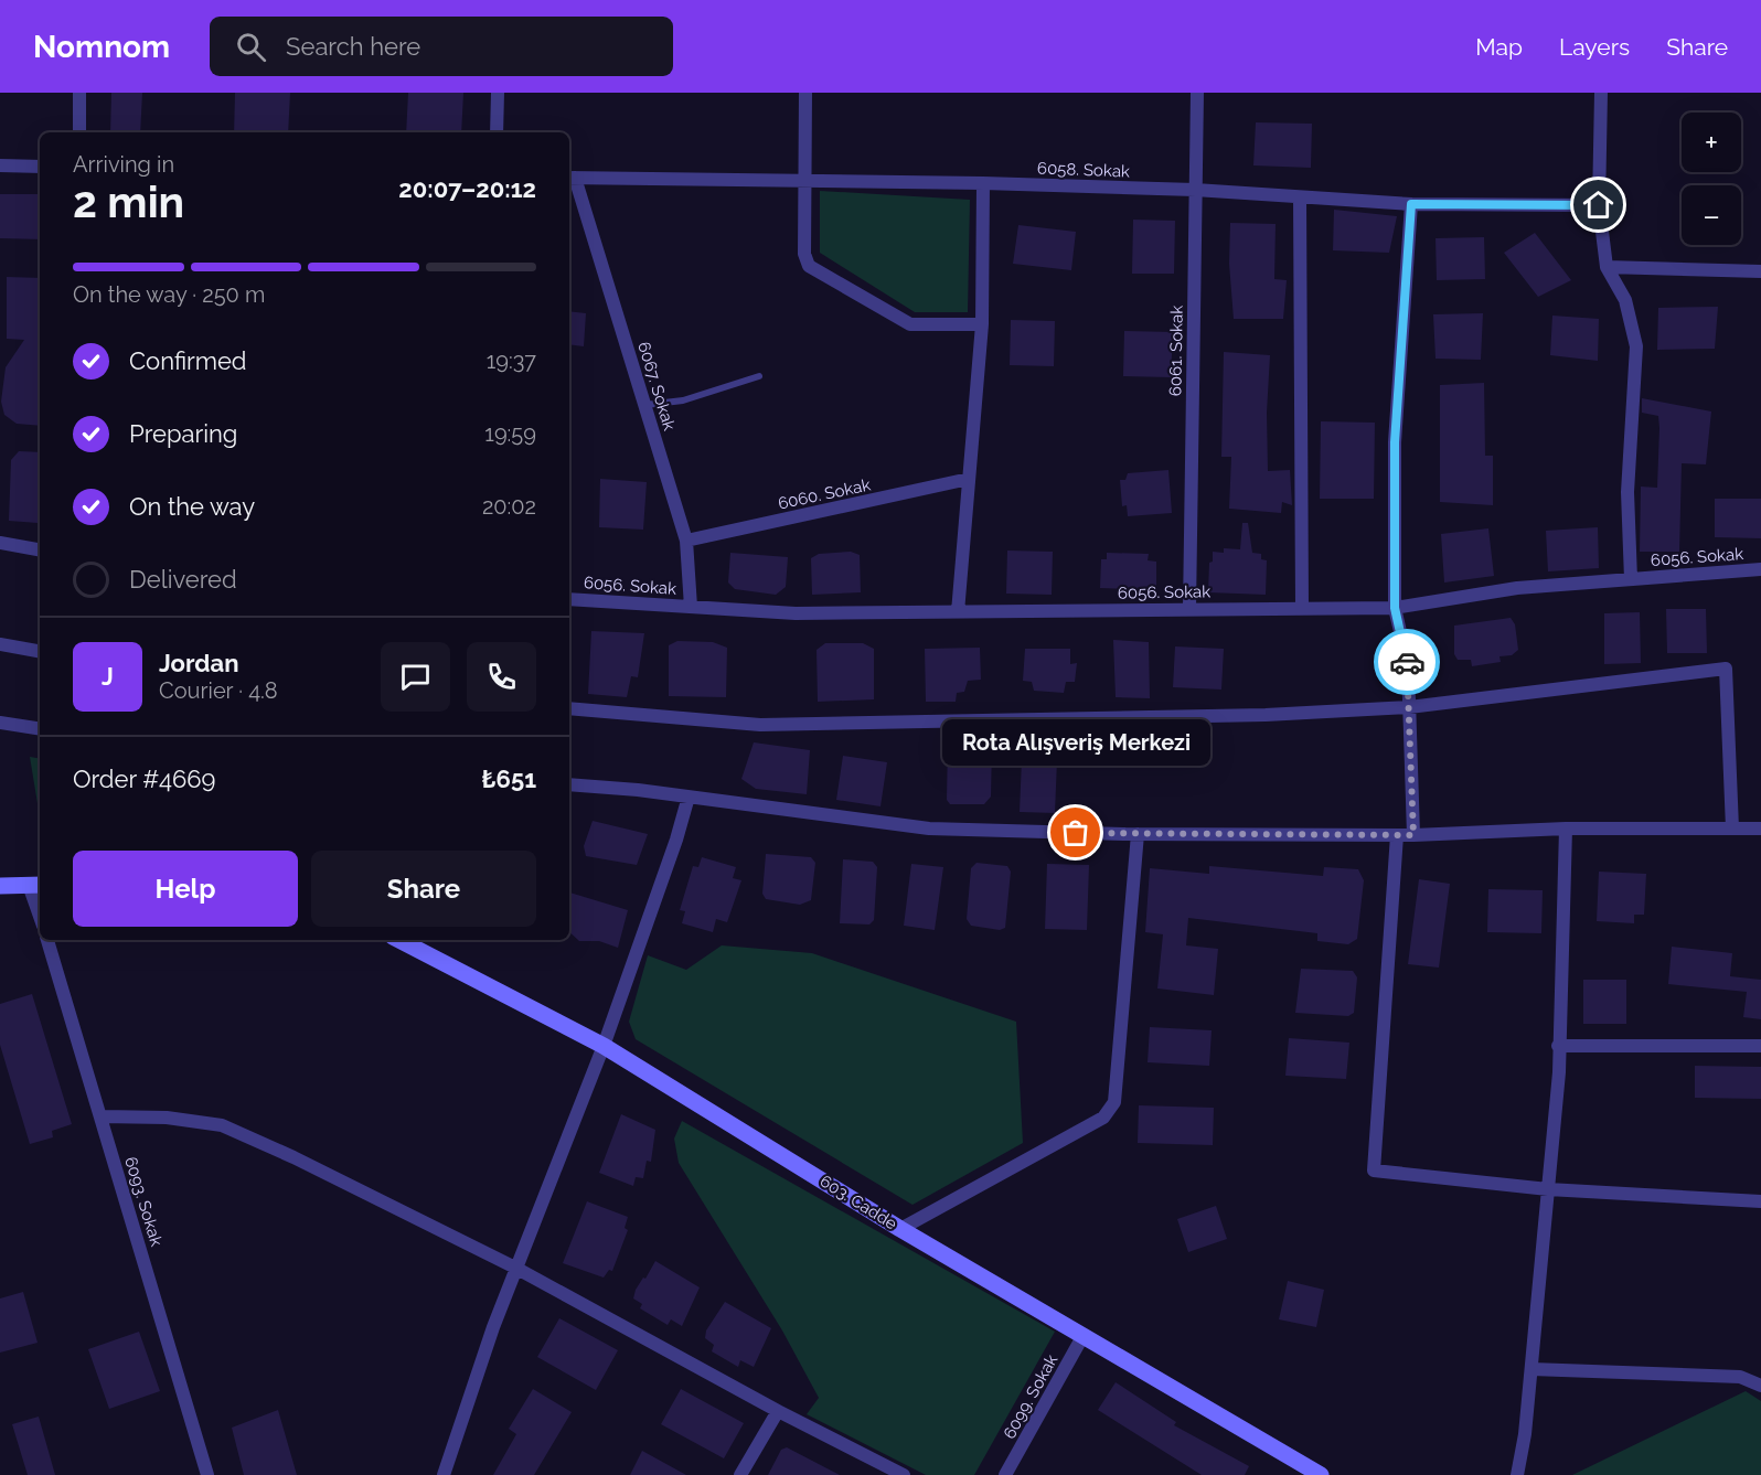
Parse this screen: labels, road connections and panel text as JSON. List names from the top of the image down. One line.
{"streets":{"street":["6058. Sokak","6061. Sokak","6067. Sokak","6060. Sokak","6056. Sokak","6093. Sokak","603. Cadde","6099. Sokak"]},"crossings":[["6058. Sokak","6061. Sokak"],["6058. Sokak","6067. Sokak"],["6061. Sokak","6056. Sokak"],["6067. Sokak","6060. Sokak"],["6067. Sokak","6056. Sokak"],["603. Cadde","6099. Sokak"]],"places":["Rota Alışveriş Merkezi"],"page":{"header":"Nomnom","search":"Search here","nav":["Map","Layers","Share"],"map_buttons":["+","−"],"heading":["2 min","Arriving in","20:07–20:12"],"panel":["Jordan","Courier · 4.8","Order #4669","₺651"],"bar":"On the way · 250 m","list":[["Confirmed","19:37"],["Preparing","19:59"],["On the way","20:02"],"Delivered"],"round":"J","bubble":"Rota Alışveriş Merkezi","buttons":["Help","Share"]}}
